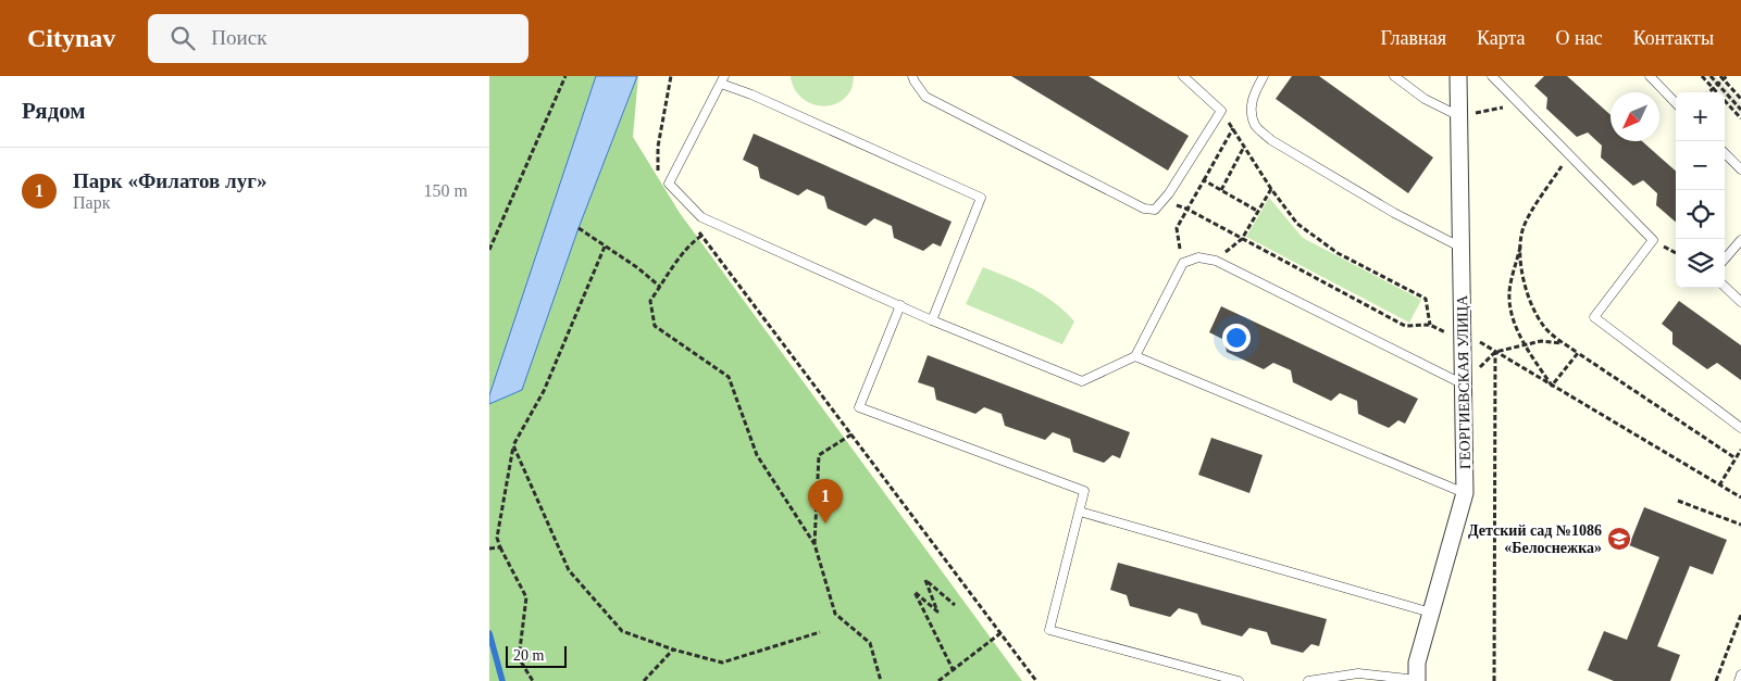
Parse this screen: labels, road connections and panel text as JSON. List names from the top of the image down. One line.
{"streets":{"street":["ГЕОРГИЕВСКАЯ УЛИЦА"]},"places":{"school or university":["Детский сад №1086 «Белоснежка»"]},"scale_bar":"20 m","north":"bottom left","page":{"header":"Citynav","search":"Поиск","nav":["Главная","Карта","О нас","Контакты"],"heading":"Рядом","map_buttons":["+","−"],"list":[{"mark":"1","name":"Парк «Филатов луг»","note":"Парк","value":"150 m"}],"pins":"1","scale":"20 m"}}
